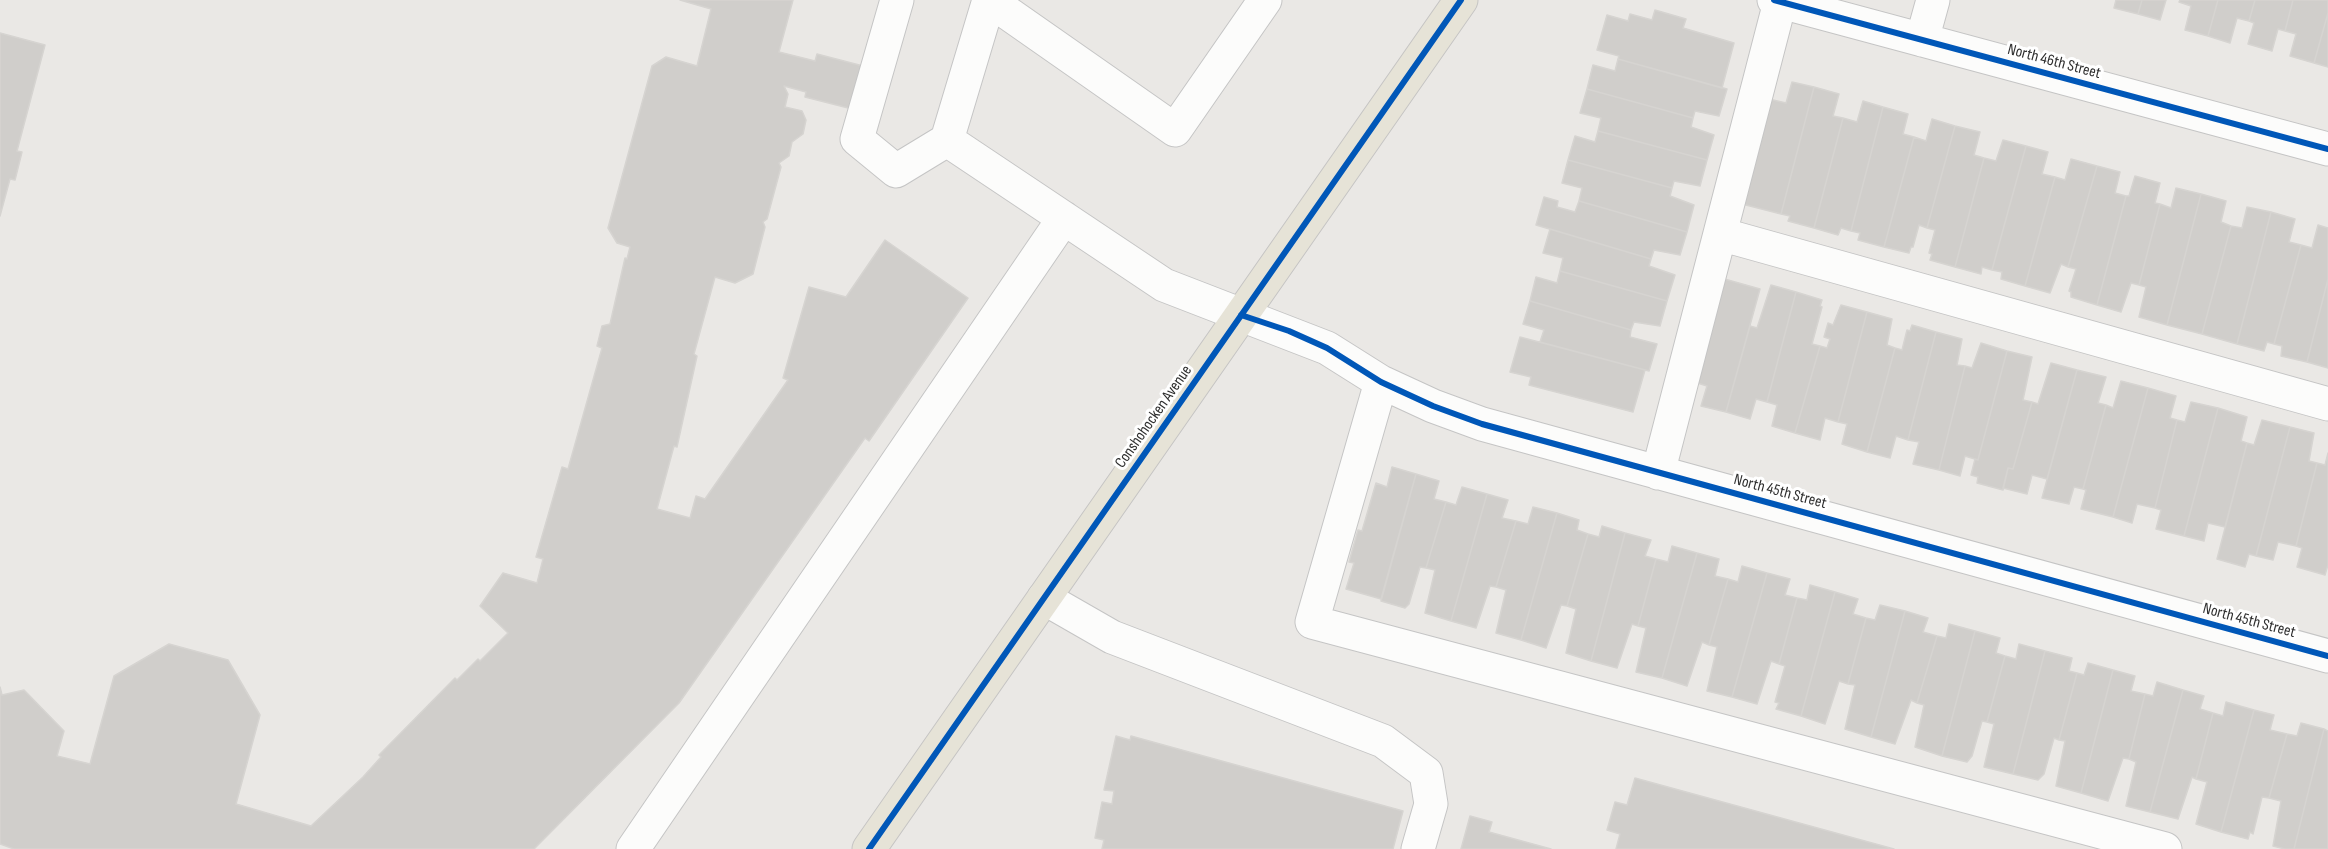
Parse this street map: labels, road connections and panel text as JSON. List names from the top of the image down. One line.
{"streets":{"main road":["Conshohocken Avenue"],"street":["North 46th Street","North 45th Street"]},"crossings":[["Conshohocken Avenue","North 45th Street"]]}
